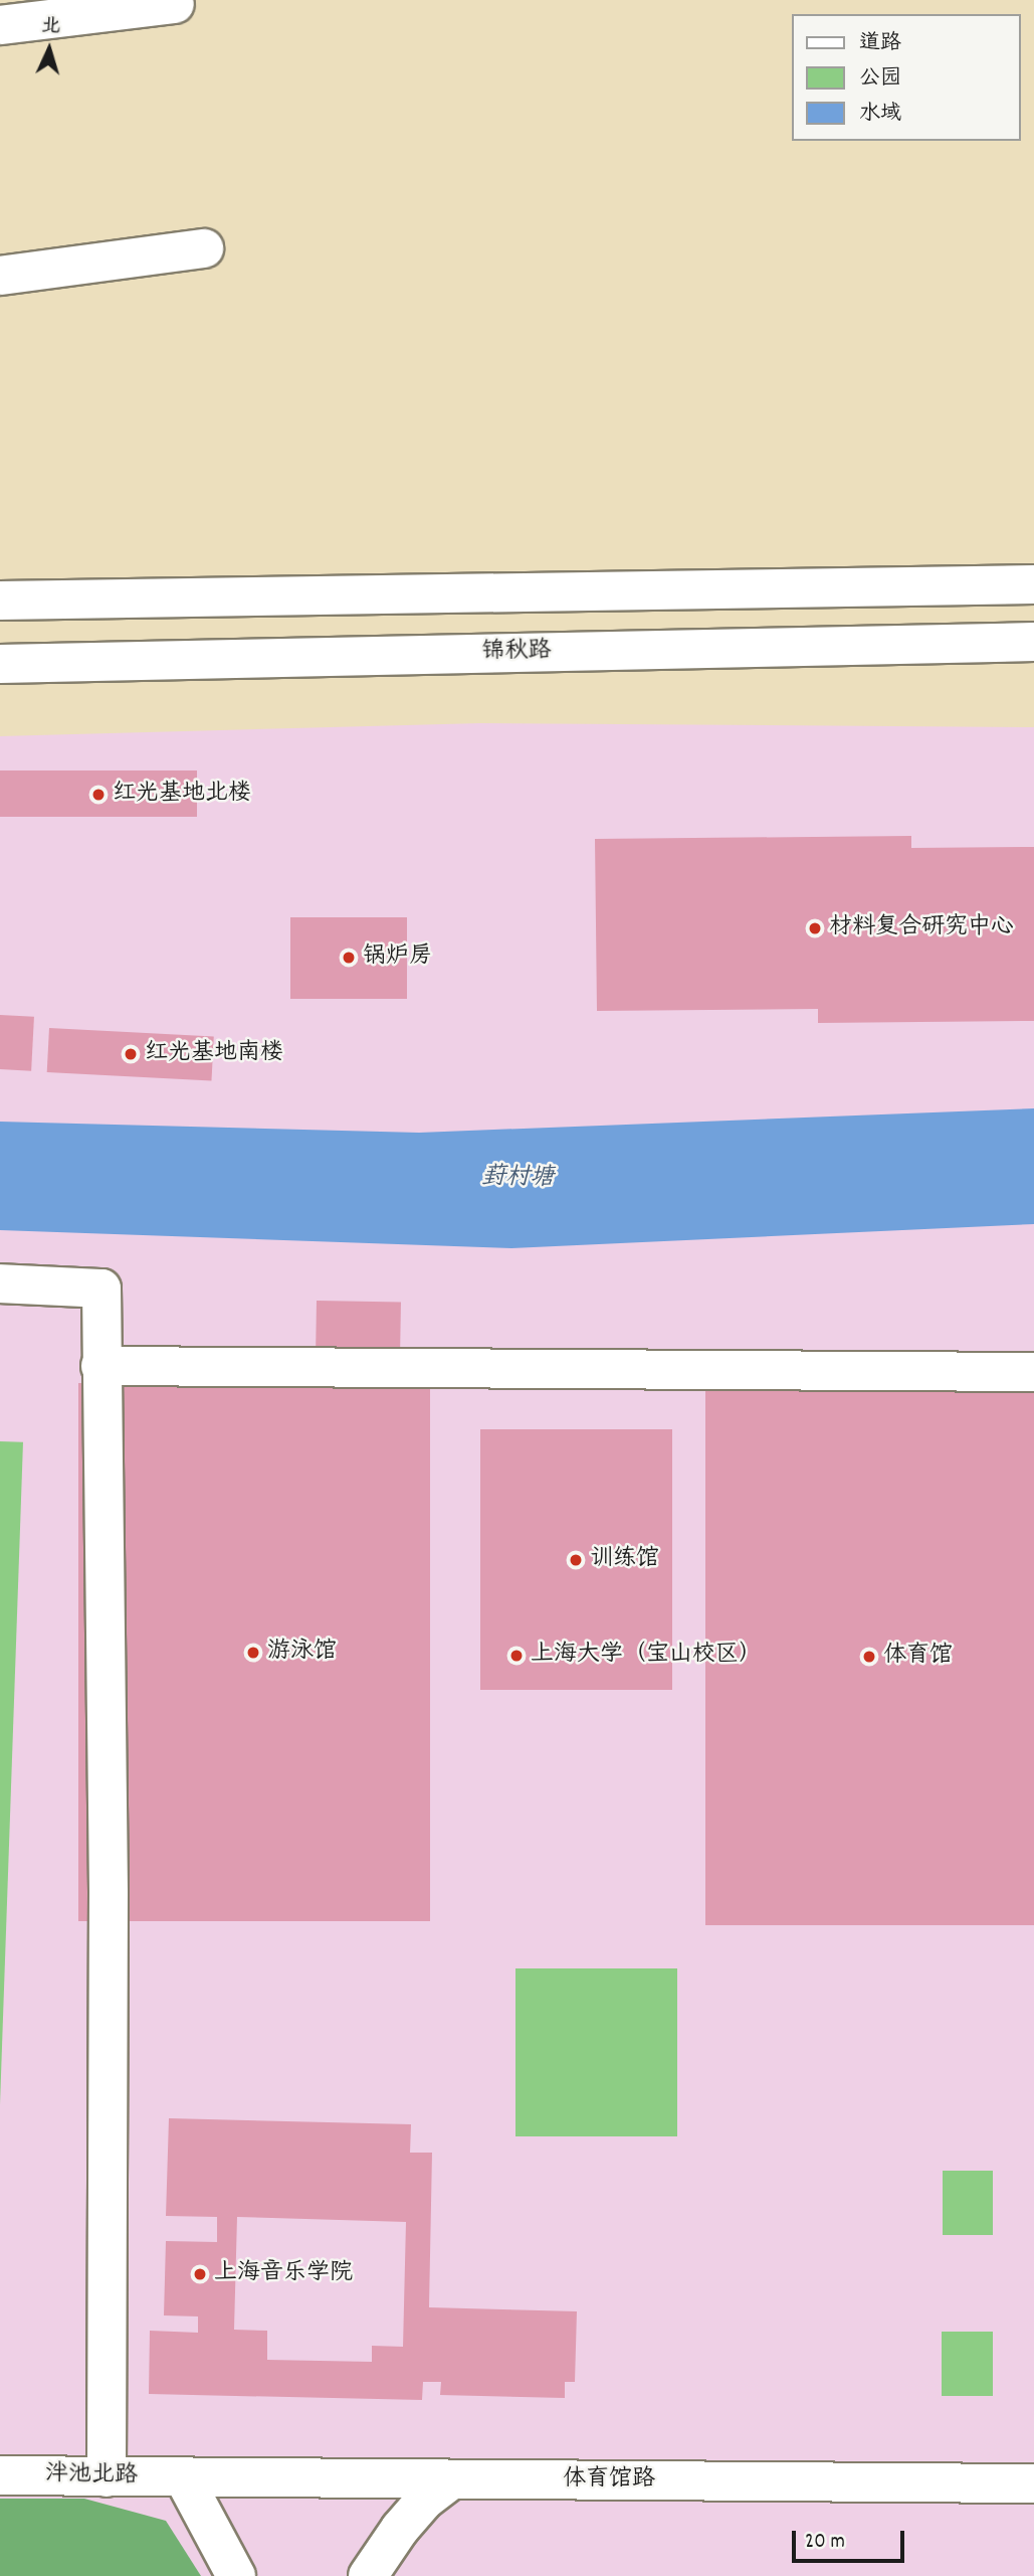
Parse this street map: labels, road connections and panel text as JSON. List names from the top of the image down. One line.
{"streets":{"main road":["锦秋路","泮池北路","体育馆路"]},"crossings":[["泮池北路","体育馆路"]],"water":["葑村塘"],"places":["红光基地北楼","材料复合研究中心","锅炉房","红光基地南楼","训练馆","游泳馆","上海大学（宝山校区）","体育馆","上海音乐学院"],"legend":["道路","公园","水域"],"scale_bar":"20 m","north":"top"}
